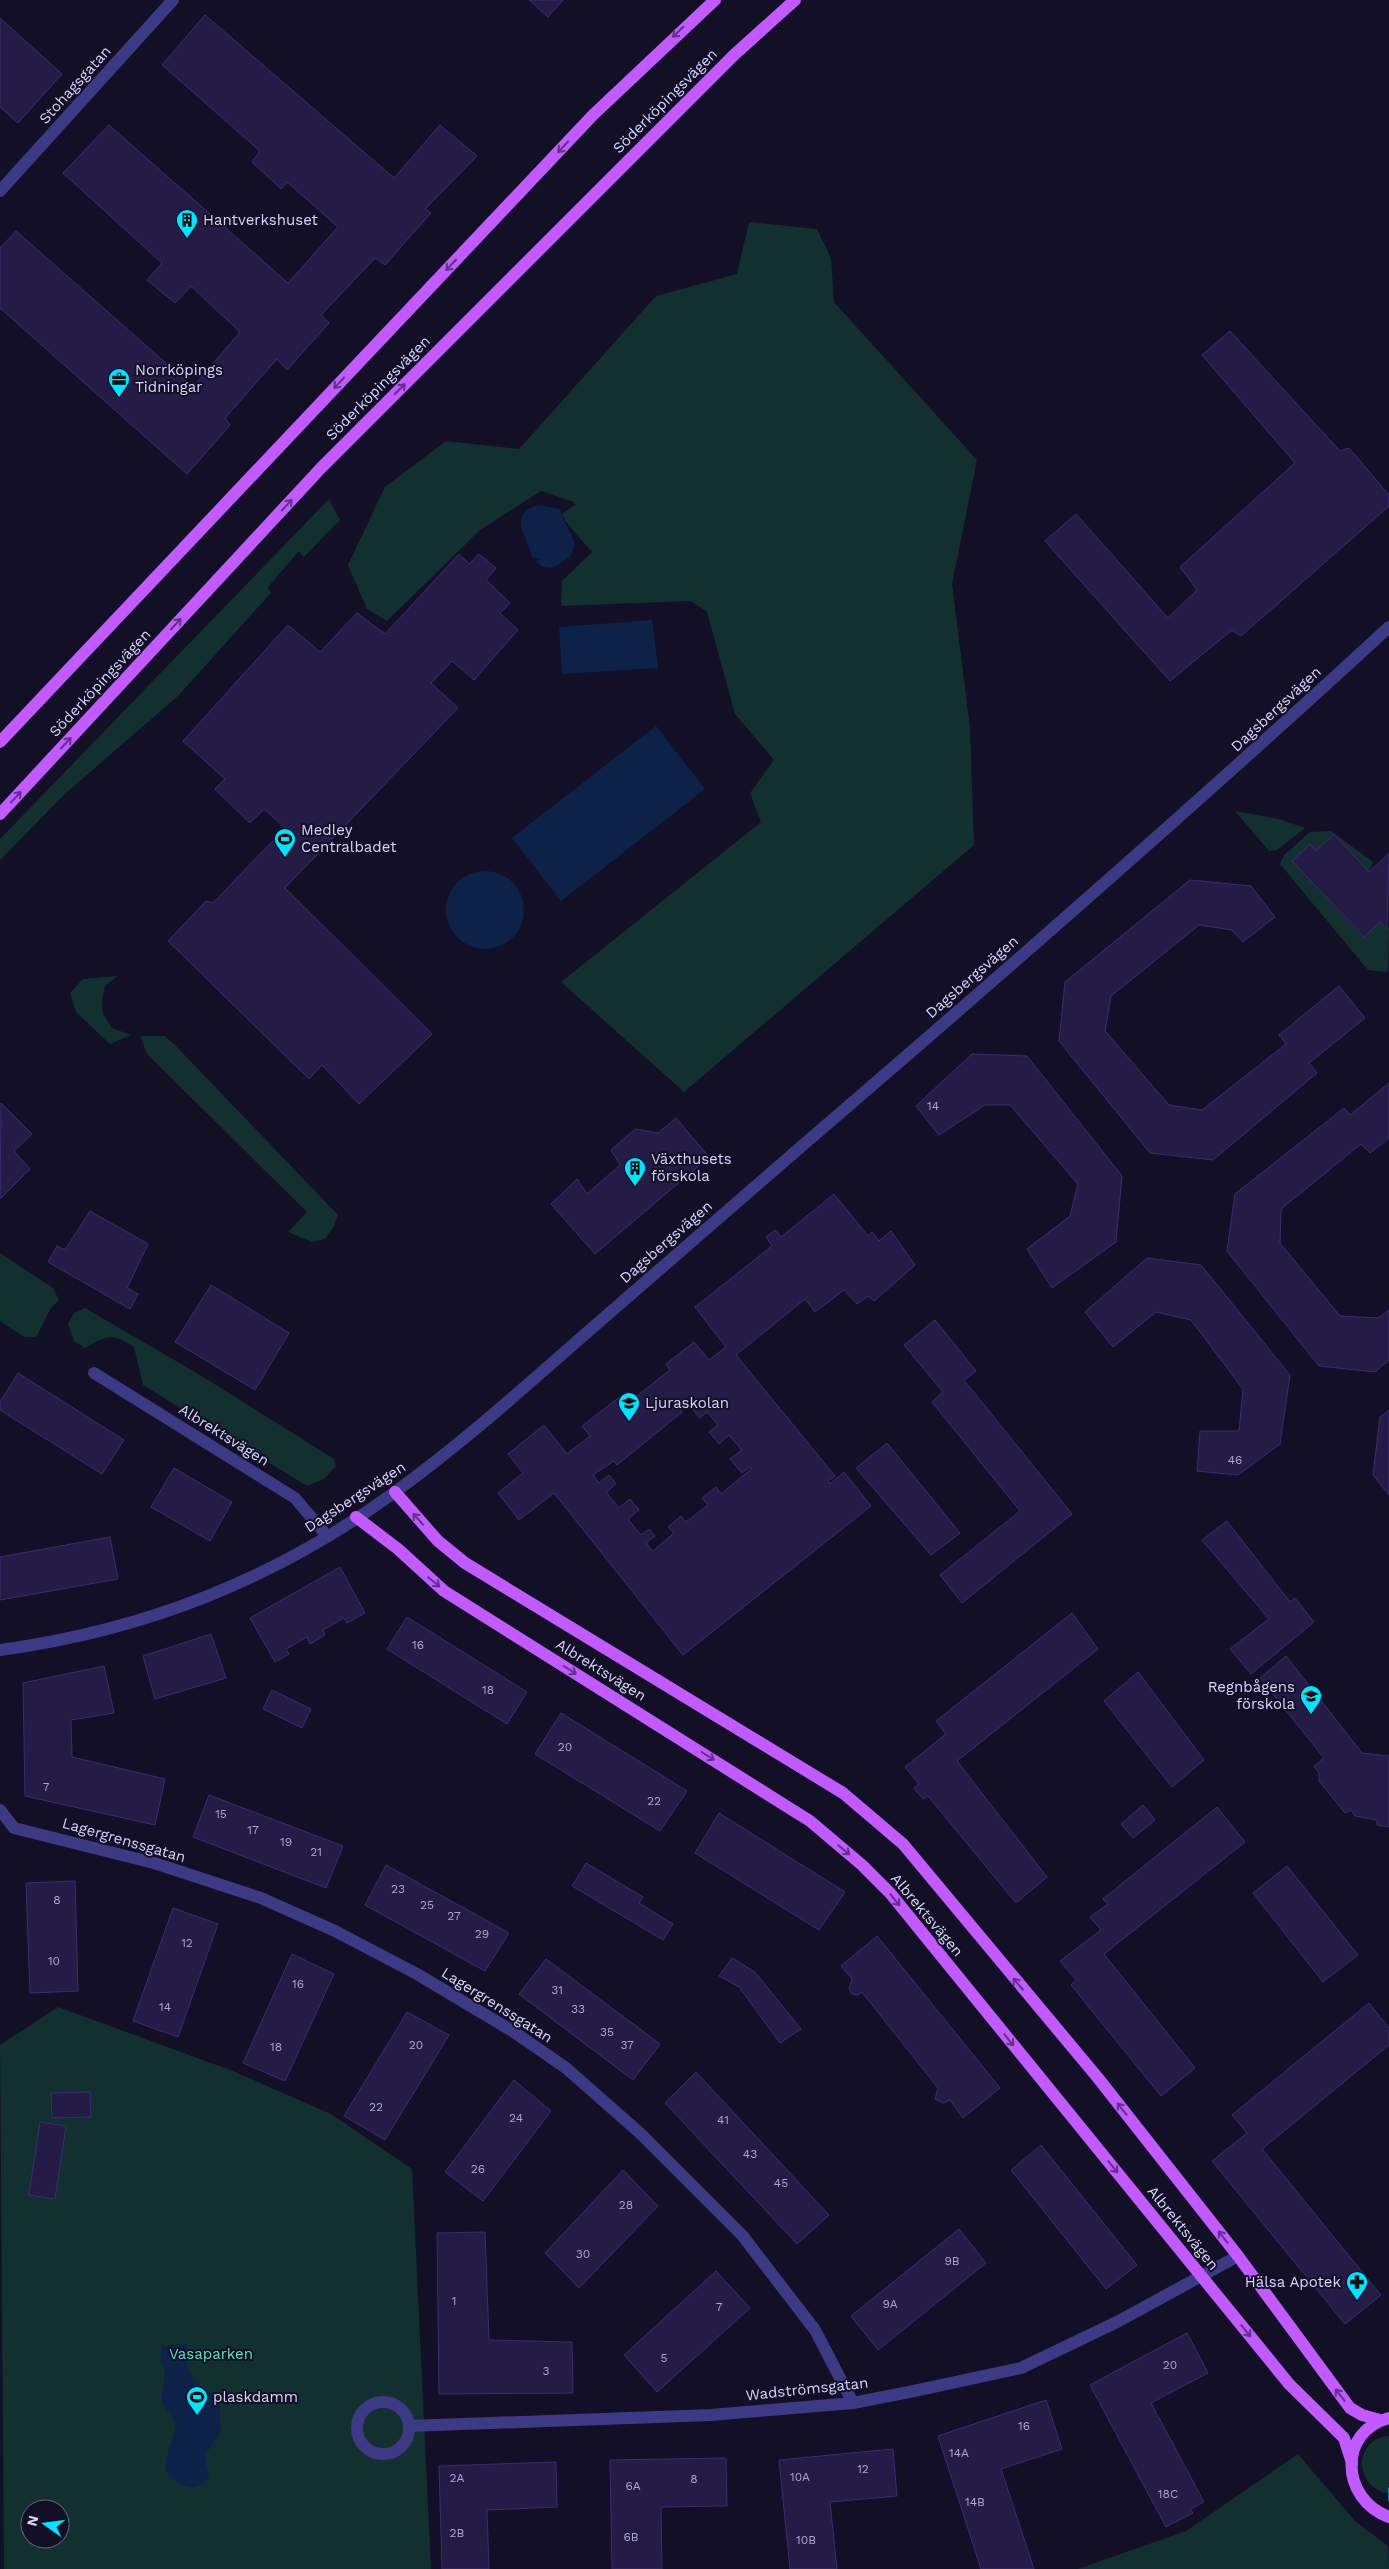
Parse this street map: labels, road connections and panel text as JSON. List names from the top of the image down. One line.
{"streets":{"main road":["Söderköpingsvägen","Albrektsvägen"],"street":["Stohagsgatan","Dagsbergsvägen","Lagergrenssgatan","Wadströmsgatan"]},"crossings":[["Dagsbergsvägen","Albrektsvägen"],["Albrektsvägen","Wadströmsgatan"],["Lagergrenssgatan","Wadströmsgatan"]],"parks":["Vasaparken"],"places":{"building":["Hantverkshuset","Växthusets förskola"],"office":["Norrköpings Tidningar"],"sports":["Medley Centralbadet","plaskdamm"],"school or university":["Ljuraskolan","Regnbågens förskola"],"pharmacy":["Hälsa Apotek"]},"house_numbers":["14","46","16","18","20","7","22","15","17","19","21","23","8","25","27","29","12","10","16","31","14","33","35","20","37","18","22","24","41","43","26","45","28","30","9B","1","9A","7","5","20","3","16","14A","12","10A","2A","8","6A","18C","14B","2B","6B","10B"],"north":"left"}
